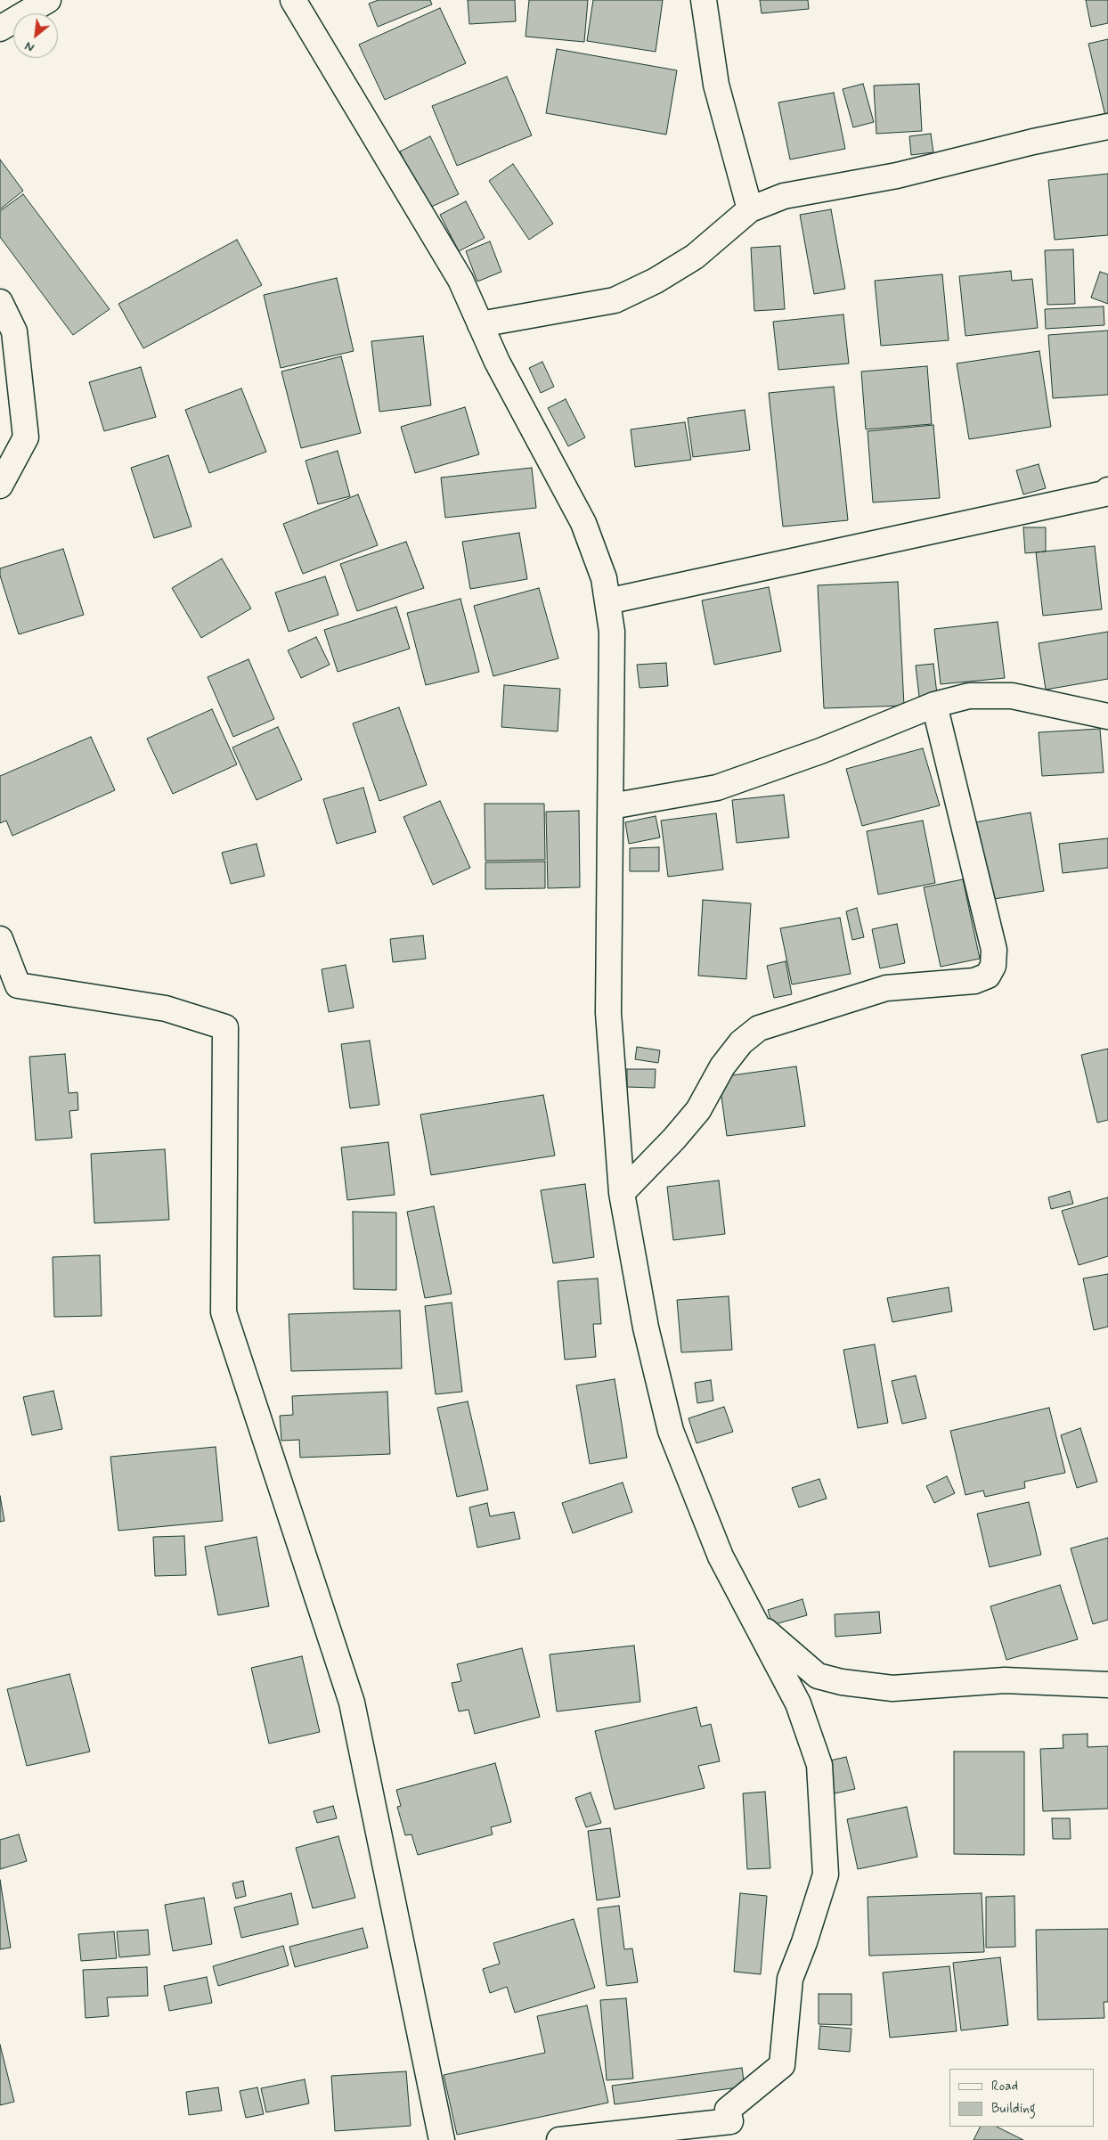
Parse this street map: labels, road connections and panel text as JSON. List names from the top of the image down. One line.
{"legend":["Road","Building"],"north":"bottom left"}
